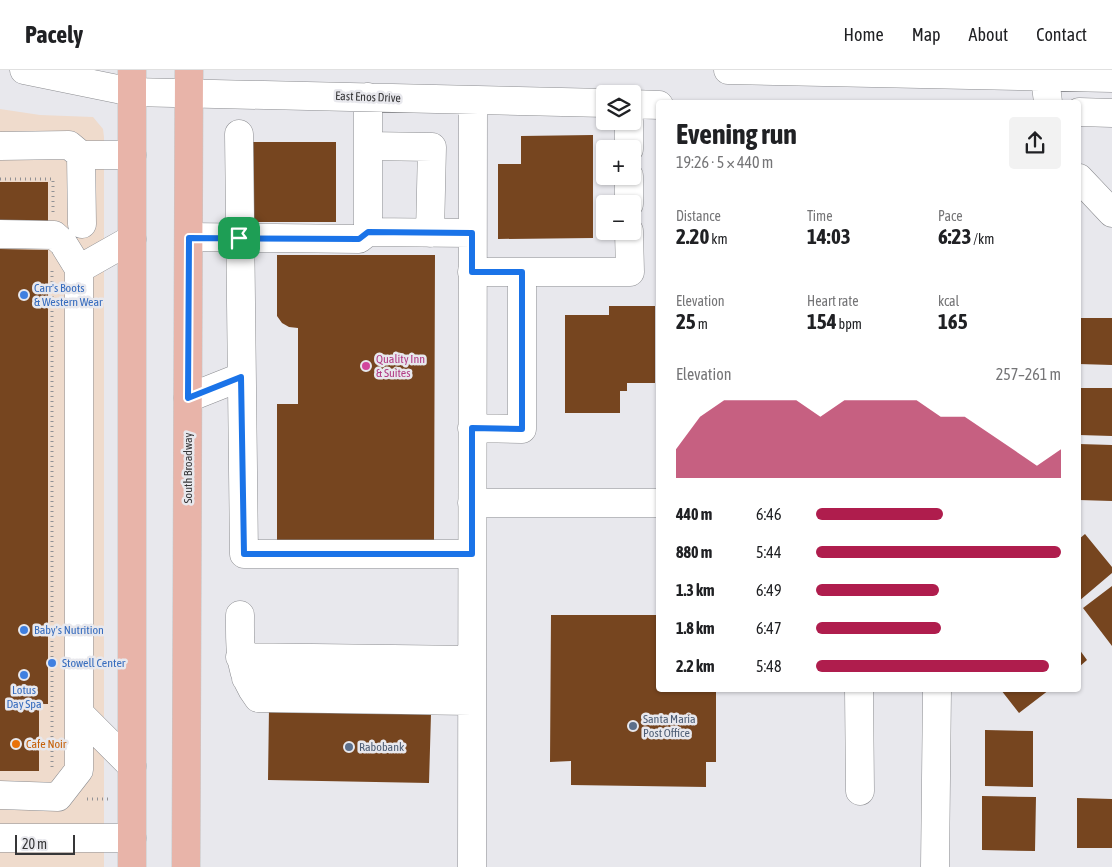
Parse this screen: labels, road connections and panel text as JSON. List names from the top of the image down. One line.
{"streets":{"main road":["South Broadway"],"street":["East Enos Drive"]},"crossings":[["East Enos Drive","South Broadway"]],"places":["Carr's Boots & Western Wear","Quality Inn & Suites","Baby's Nutrition","Stowell Center","Lotus Day Spa","Santa Maria Post Office","Cafe Noir","Rabobank"],"scale_bar":"20 m","page":{"header":"Pacely","nav":["Home","Map","About","Contact"],"map_buttons":["+","−"],"heading":["Evening run","19:26 · 5 × 440 m"],"stats":[["Distance","2.20 km"],["Time","14:03"],["Pace","6:23 /km"],["Elevation","25 m"],["Heart rate","154 bpm"],["kcal","165"]],"chart":["Elevation","257–261 m"],"list":[{"name":"440 m","note":"6:46"},{"name":"880 m","note":"5:44"},{"name":"1.3 km","note":"6:49"},{"name":"1.8 km","note":"6:47"},{"name":"2.2 km","note":"5:48"}],"scale":"20 m"}}
